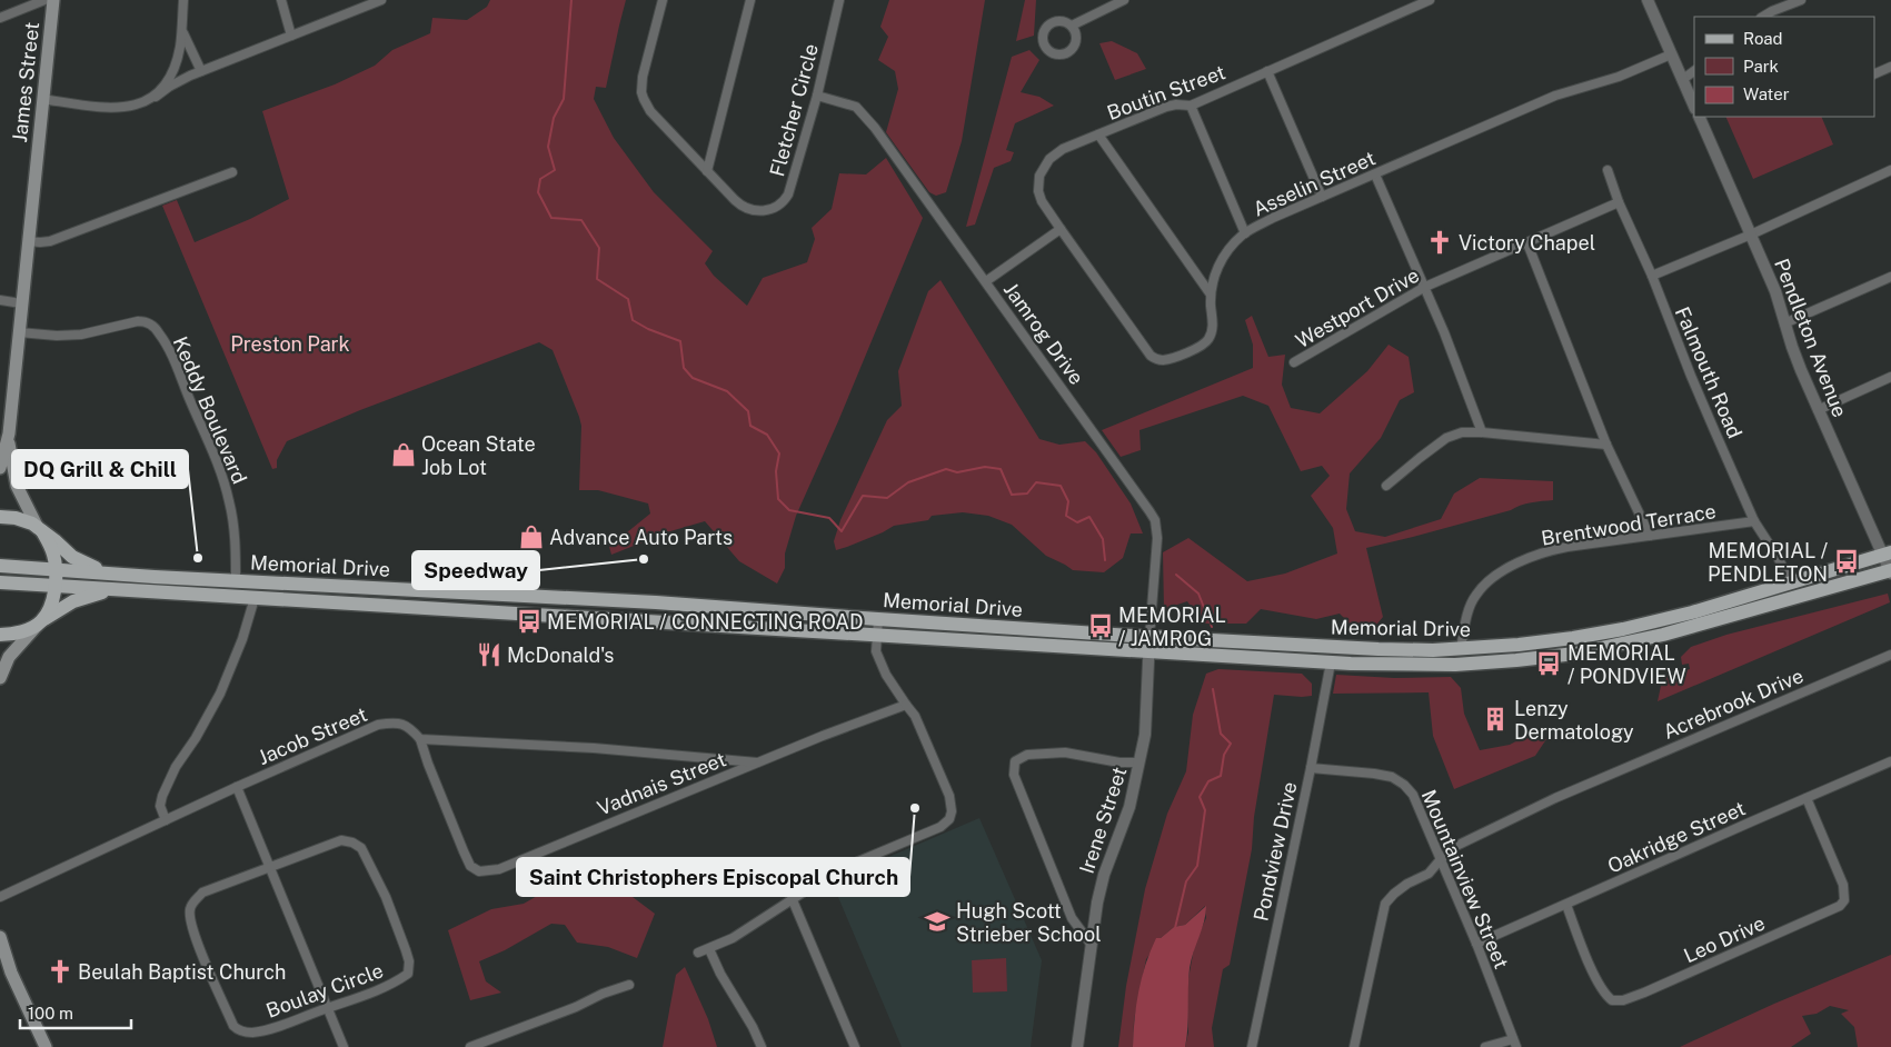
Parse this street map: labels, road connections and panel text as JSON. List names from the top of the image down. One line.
{"streets":{"main road":["James Street","Memorial Drive"],"street":["Boutin Street","Fletcher Circle","Asselin Street","Westport Drive","Jamrog Drive","Pendleton Avenue","Falmouth Road","Keddy Boulevard","Brentwood Terrace","Acrebrook Drive","Jacob Street","Vadnais Street","Irene Street","Oakridge Street","Pondview Drive","Mountainview Street","Leo Drive","Boulay Circle"]},"crossings":[["James Street","Keddy Boulevard"],["Boutin Street","Asselin Street"],["Fletcher Circle","Jamrog Drive"],["Westport Drive","Falmouth Road"],["Jamrog Drive","Memorial Drive"],["Jamrog Drive","Irene Street"],["Pendleton Avenue","Memorial Drive"],["Falmouth Road","Brentwood Terrace"],["Falmouth Road","Memorial Drive"],["Keddy Boulevard","Memorial Drive"],["Brentwood Terrace","Memorial Drive"],["Memorial Drive","Irene Street"],["Memorial Drive","Pondview Drive"],["Acrebrook Drive","Mountainview Street"],["Jacob Street","Vadnais Street"],["Oakridge Street","Mountainview Street"],["Oakridge Street","Leo Drive"],["Pondview Drive","Mountainview Street"]],"parks":["Preston Park"],"places":{"church":["Victory Chapel","Beulah Baptist Church"],"shop":["Ocean State Job Lot","Advance Auto Parts"],"other":["DQ Grill & Chill","Speedway","Saint Christophers Episcopal Church"],"bus stop":["MEMORIAL / PENDLETON","MEMORIAL / CONNECTING ROAD","MEMORIAL / JAMROG","MEMORIAL / PONDVIEW"],"restaurant":["McDonald's"],"building":["Lenzy Dermatology"],"school or university":["Hugh Scott Strieber School"]},"legend":["Road","Park","Water"],"scale_bar":"100 m"}
